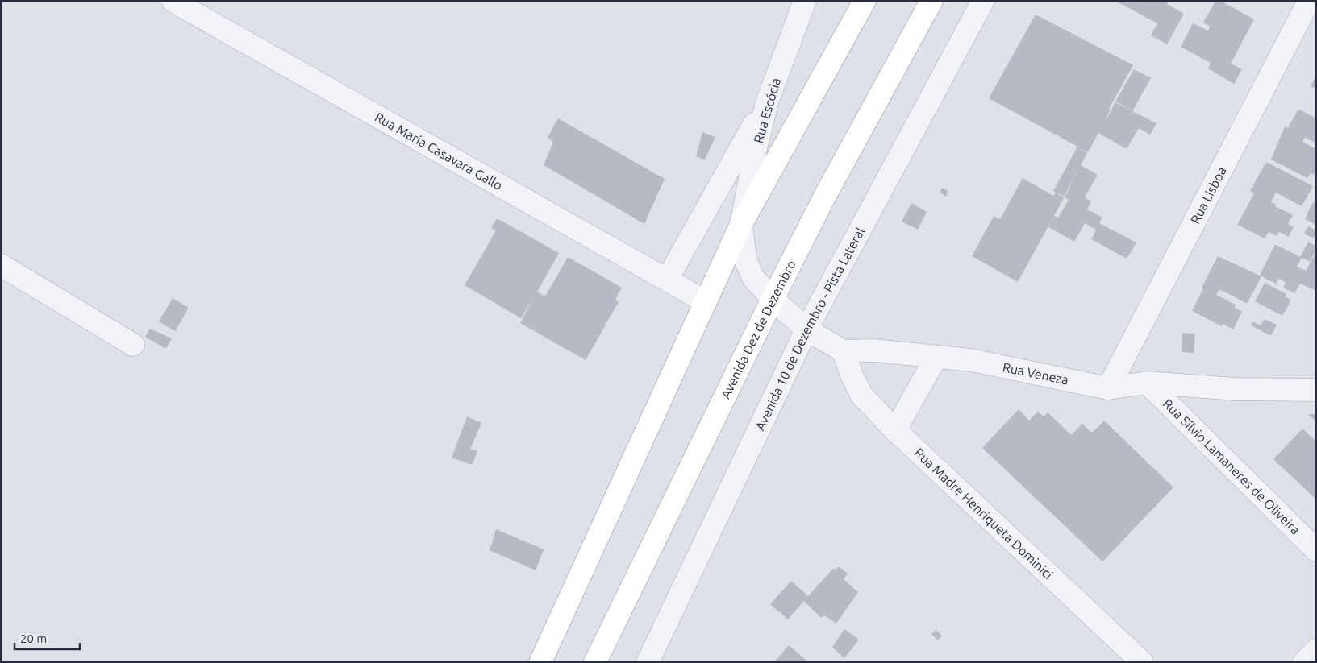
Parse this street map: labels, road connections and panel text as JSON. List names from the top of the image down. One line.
{"streets":{"highway":["Avenida Dez de Dezembro"],"street":["Rua Escócia","Rua Maria Casavara Gallo","Rua Lisboa","Avenida 10 de Dezembro - Pista Lateral","Rua Veneza","Rua Sílvio Lamaneres de Oliveira","Rua Madre Henriqueta Dominici"]},"crossings":[["Rua Escócia","Avenida Dez de Dezembro"],["Rua Lisboa","Rua Veneza"],["Rua Veneza","Rua Sílvio Lamaneres de Oliveira"],["Rua Veneza","Rua Madre Henriqueta Dominici"]],"scale_bar":"20 m"}
